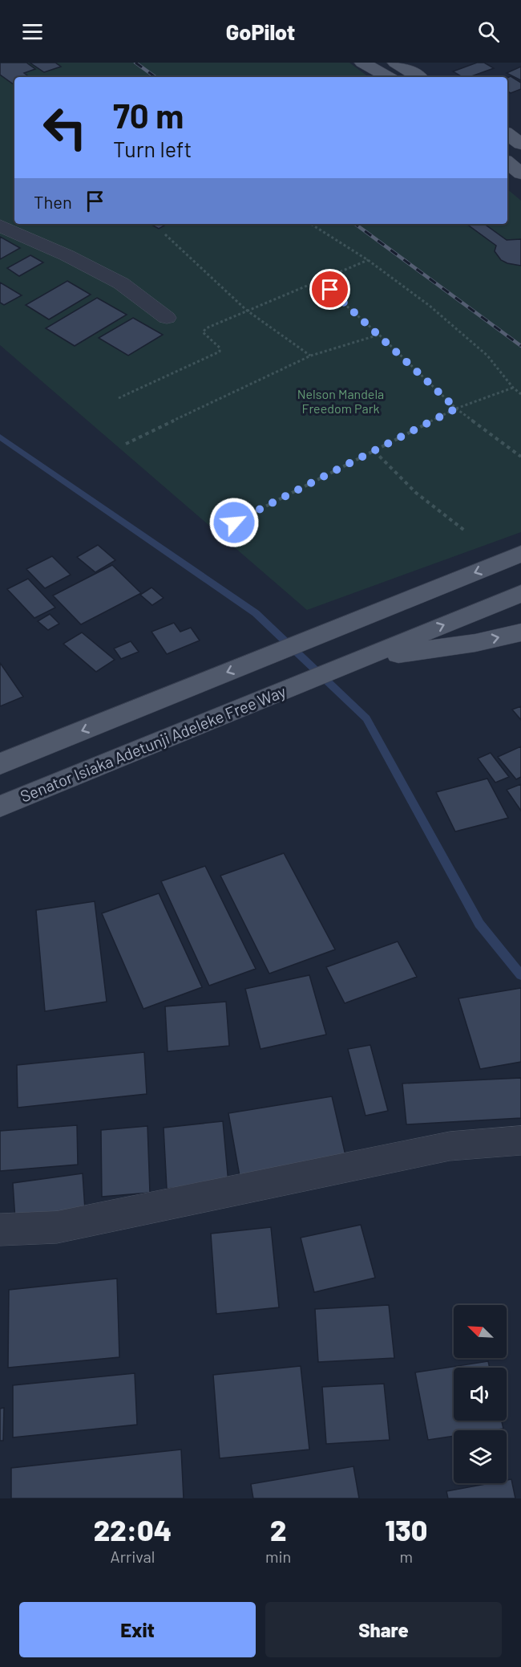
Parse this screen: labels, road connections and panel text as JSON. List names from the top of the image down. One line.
{"streets":{"main road":["Senator Isiaka Adetunji Adeleke Free Way"]},"parks":["Nelson Mandela Freedom Park"],"north":"top left","page":{"header":"GoPilot","turn":["70 m","Turn left"],"then":"Then","eta":["22:04","Arrival","2","min","130","m"],"buttons":["Exit","Share"]}}
